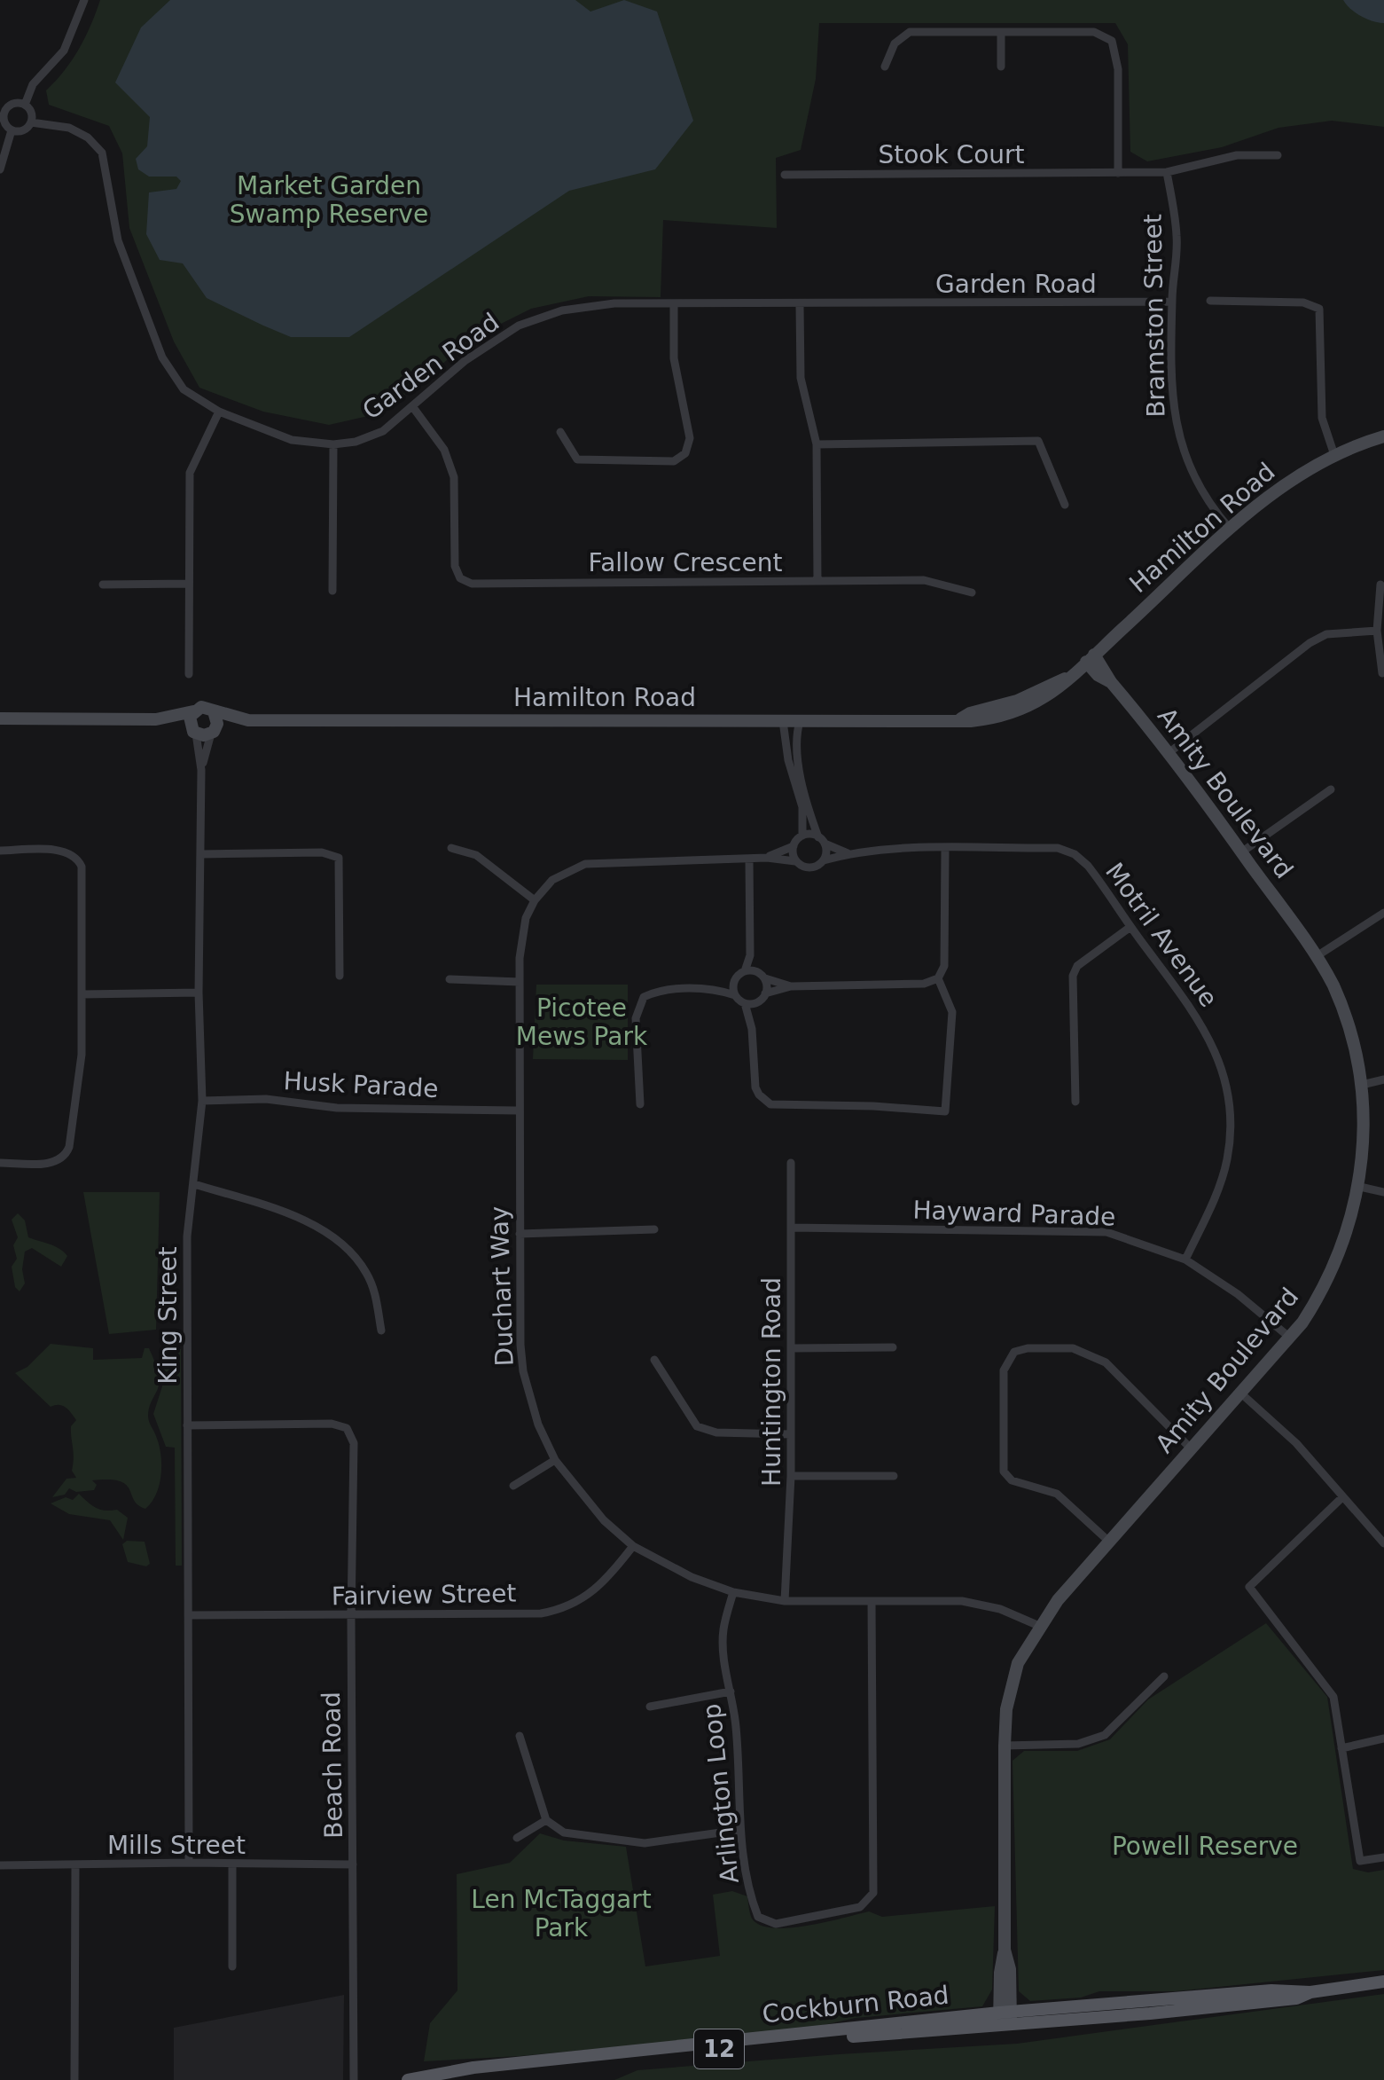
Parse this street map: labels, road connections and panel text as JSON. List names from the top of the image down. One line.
{"streets":{"main road":["Hamilton Road","Amity Boulevard","Cockburn Road","12"],"street":["Stook Court","Garden Road","Bramston Street","Fallow Crescent","Motril Avenue","Husk Parade","Hayward Parade","Duchart Way","King Street","Huntington Road","Fairview Street","Beach Road","Arlington Loop","Mills Street"]},"crossings":[["Stook Court","Bramston Street"],["Garden Road","Bramston Street"],["Garden Road","Fallow Crescent"],["Bramston Street","Hamilton Road"],["Hamilton Road","Amity Boulevard"],["Hamilton Road","King Street"],["Amity Boulevard","Hayward Parade"],["Amity Boulevard","Duchart Way"],["Amity Boulevard","Cockburn Road"],["Motril Avenue","Hayward Parade"],["Motril Avenue","Duchart Way"],["Husk Parade","Duchart Way"],["Husk Parade","King Street"],["Hayward Parade","Huntington Road"],["Duchart Way","Huntington Road"],["Duchart Way","Fairview Street"],["Duchart Way","Arlington Loop"],["King Street","Fairview Street"],["King Street","Beach Road"],["King Street","Mills Street"],["Fairview Street","Beach Road"],["Beach Road","Mills Street"]],"parks":["Market Garden Swamp Reserve","Picotee Mews Park","Powell Reserve","Len McTaggart Park"]}
